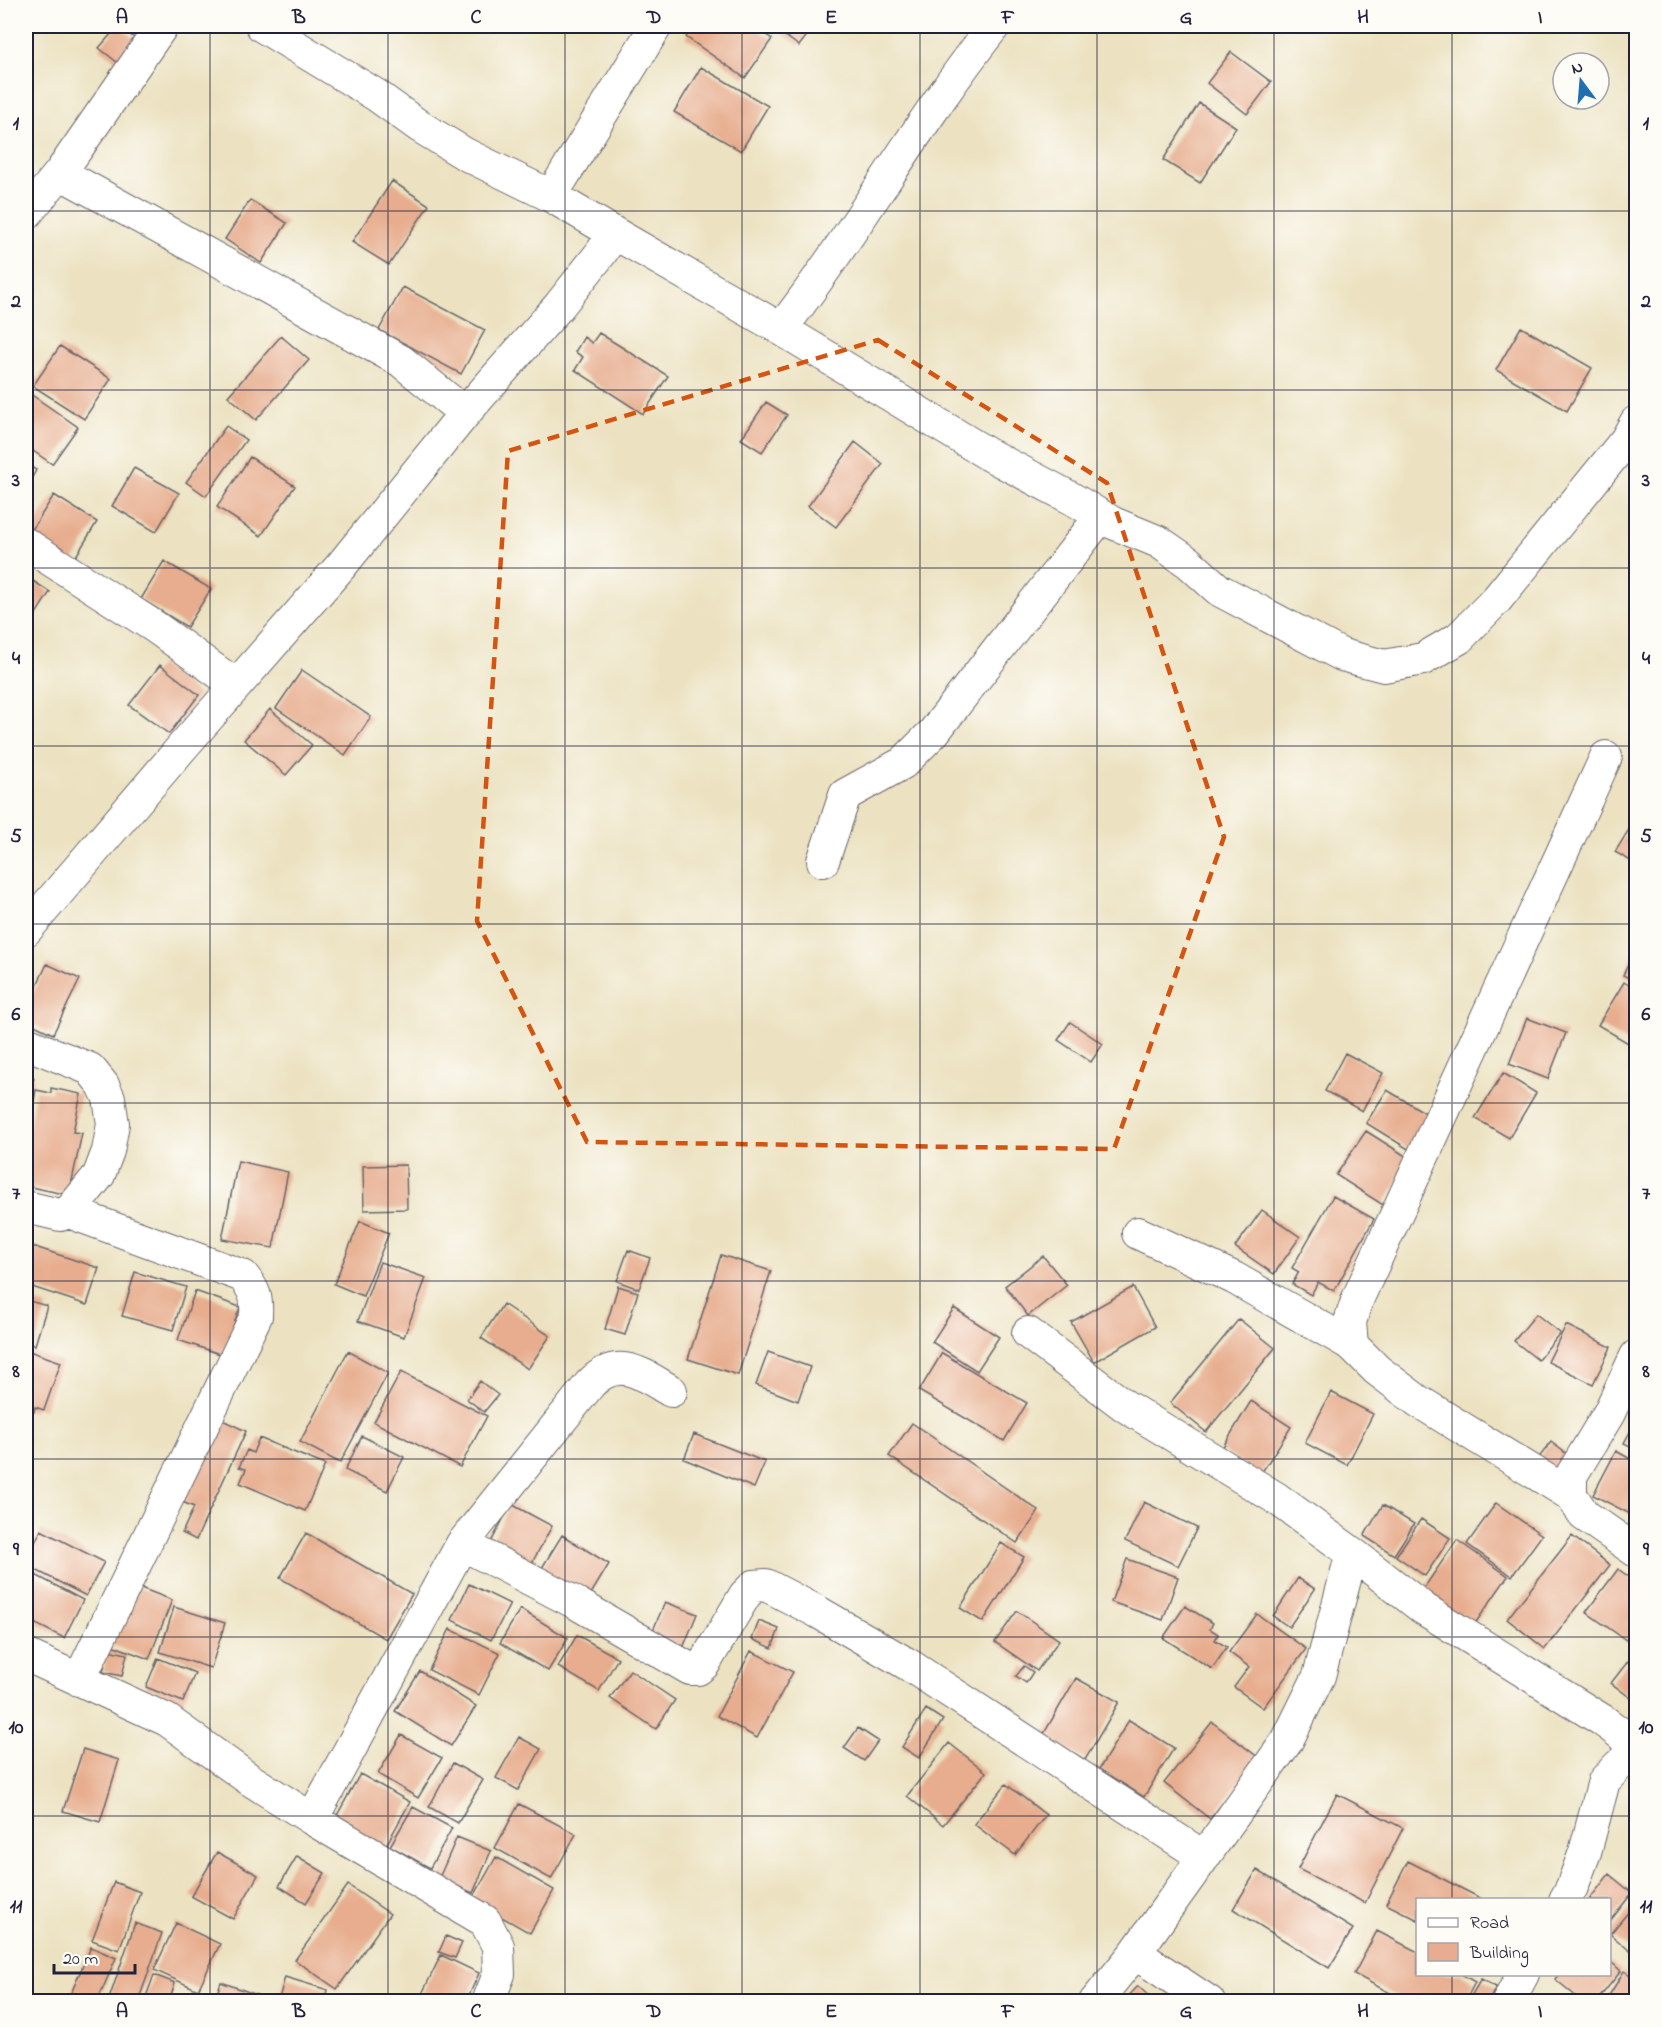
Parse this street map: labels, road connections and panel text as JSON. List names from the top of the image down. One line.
{"legend":["Road","Building"],"scale_bar":"20 m","north":"top","grid":{"columns":["A","B","C","D","E","F","G","H","I"],"rows":["1","2","3","4","5","6","7","8","9","10","11"]}}
